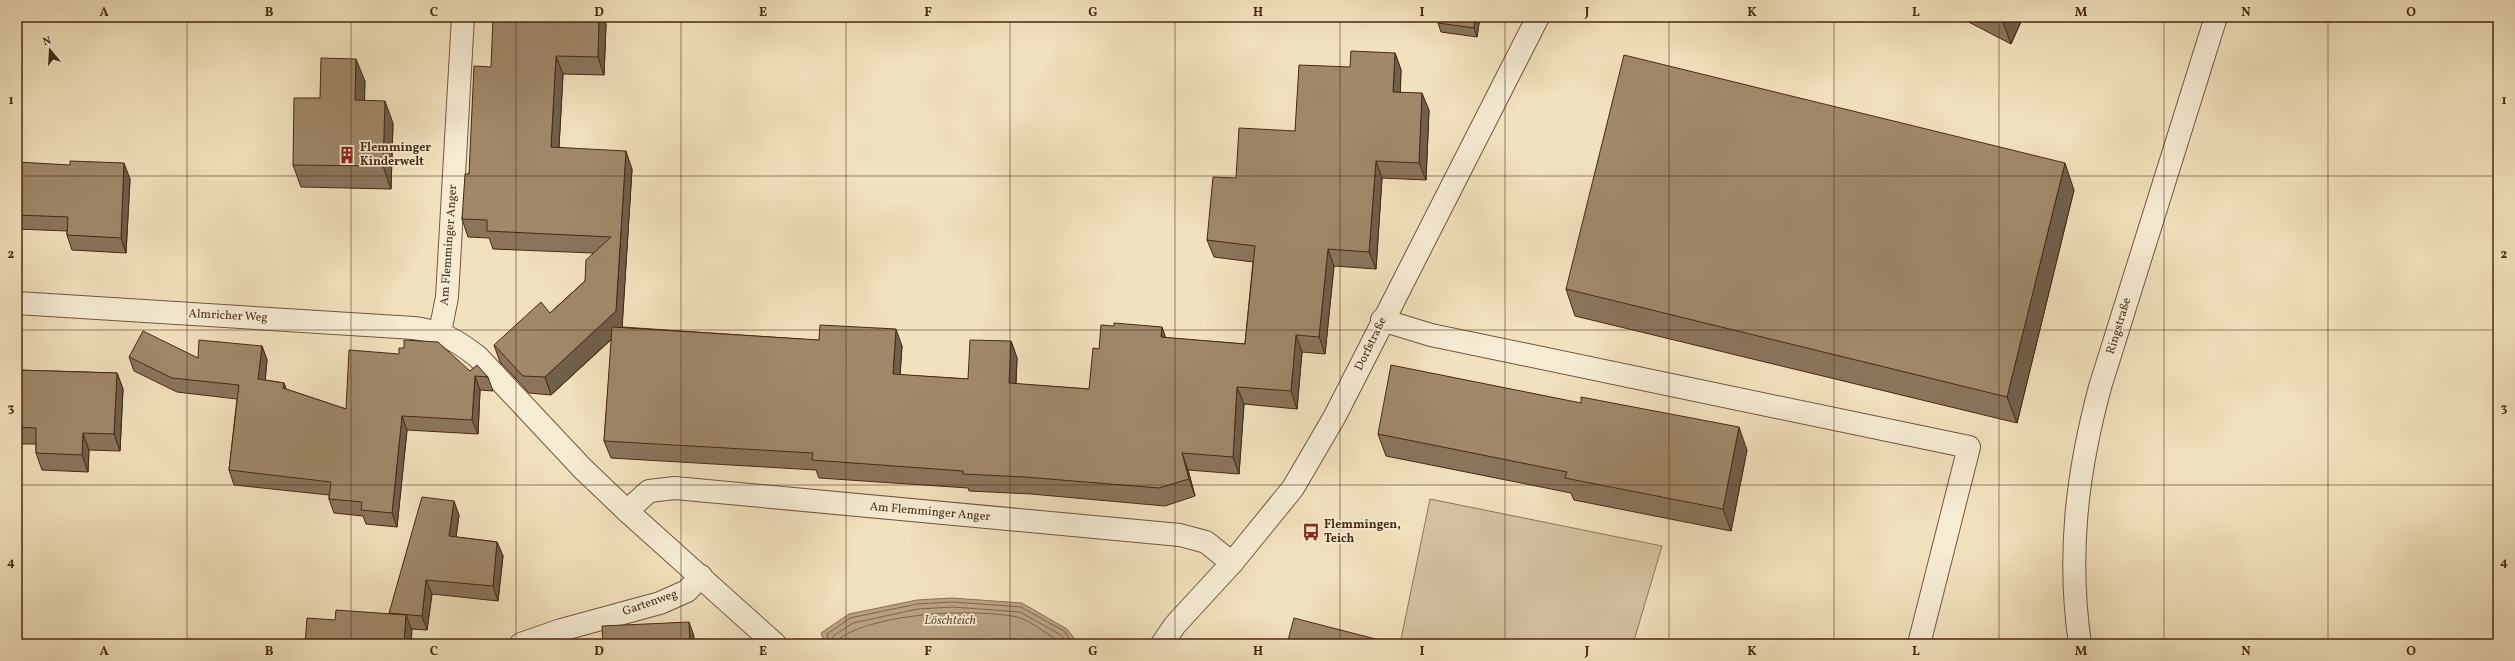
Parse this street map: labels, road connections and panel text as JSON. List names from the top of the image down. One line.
{"streets":{"street":["Am Flemminger Anger","Almricher Weg","Ringstraße","Dorfstraße","Gartenweg"]},"crossings":[["Am Flemminger Anger","Almricher Weg"],["Am Flemminger Anger","Dorfstraße"]],"water":["Löschteich"],"places":{"building":["Flemminger Kinderwelt"],"bus stop":["Flemmingen, Teich"]},"north":"top","grid":{"columns":["A","B","C","D","E","F","G","H","I","J","K","L","M","N","O"],"rows":["1","2","3","4"]}}
